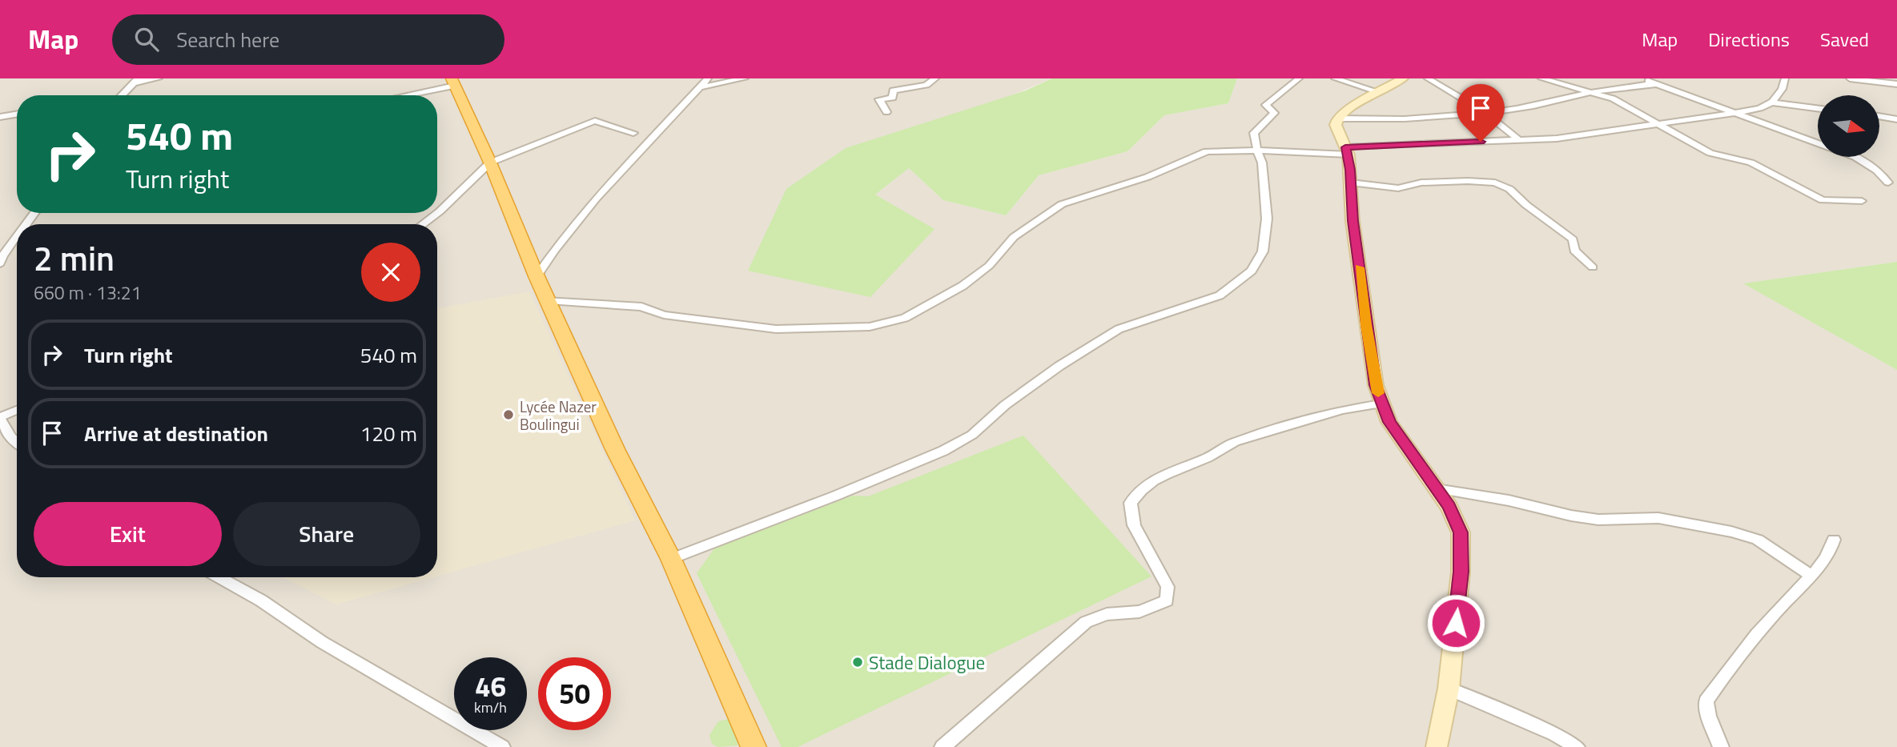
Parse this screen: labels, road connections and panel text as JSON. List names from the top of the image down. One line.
{"places":["Lycée Nazer Boulingui","Stade Dialogue"],"north":"right","page":{"header":"Map","search":"Search here","nav":["Map","Directions","Saved"],"turn":["540 m","Turn right"],"heading":["2 min","660 m · 13:21"],"list":[{"name":"Turn right","value":"540 m"},{"name":"Arrive at destination","value":"120 m"}],"buttons":["Exit","Share"],"speed":"46 km/h","limit":"50"}}
